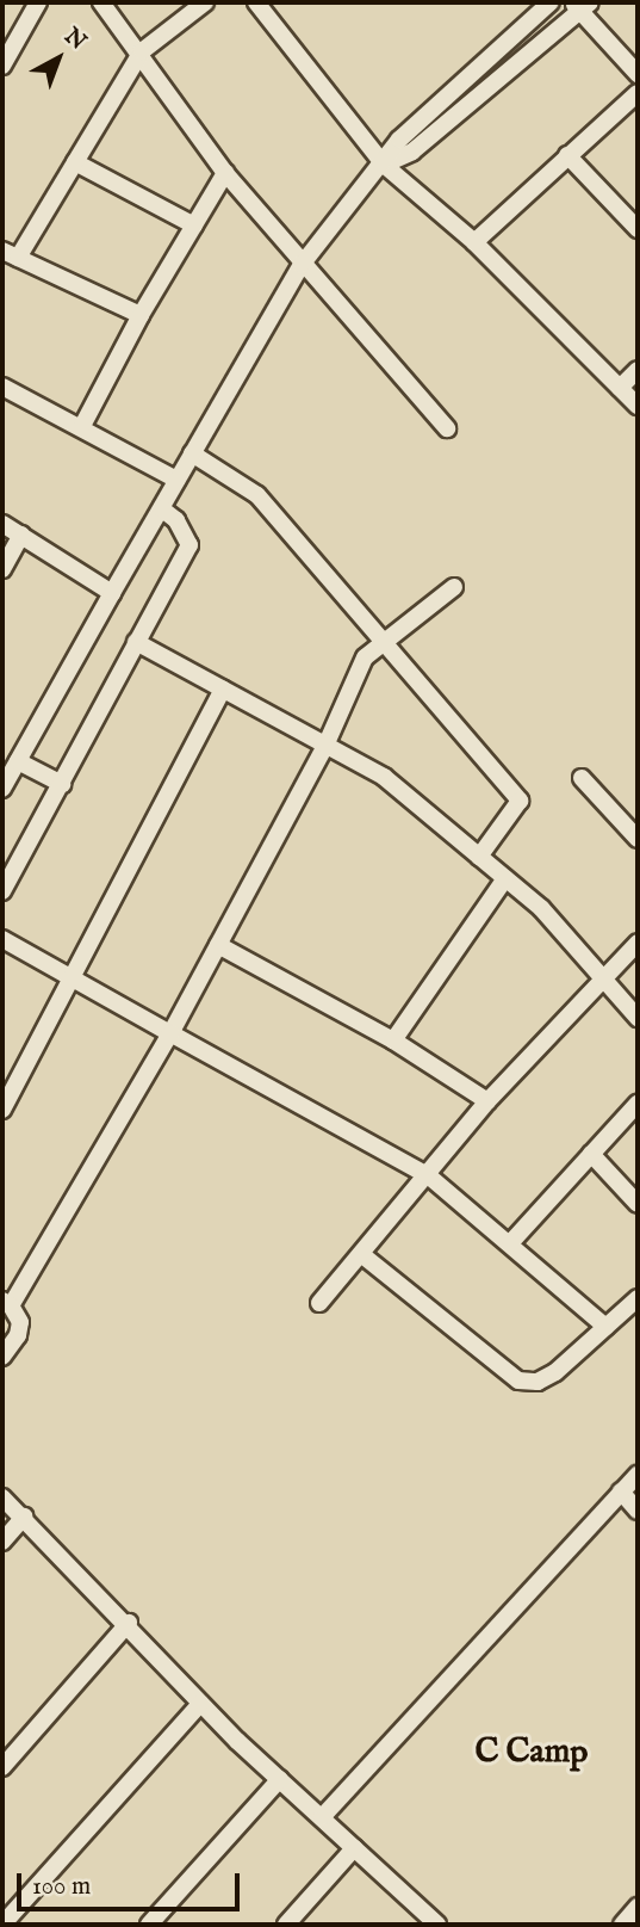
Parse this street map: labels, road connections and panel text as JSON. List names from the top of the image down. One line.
{"districts":["C Camp"],"scale_bar":"100 m","north":"top right"}
